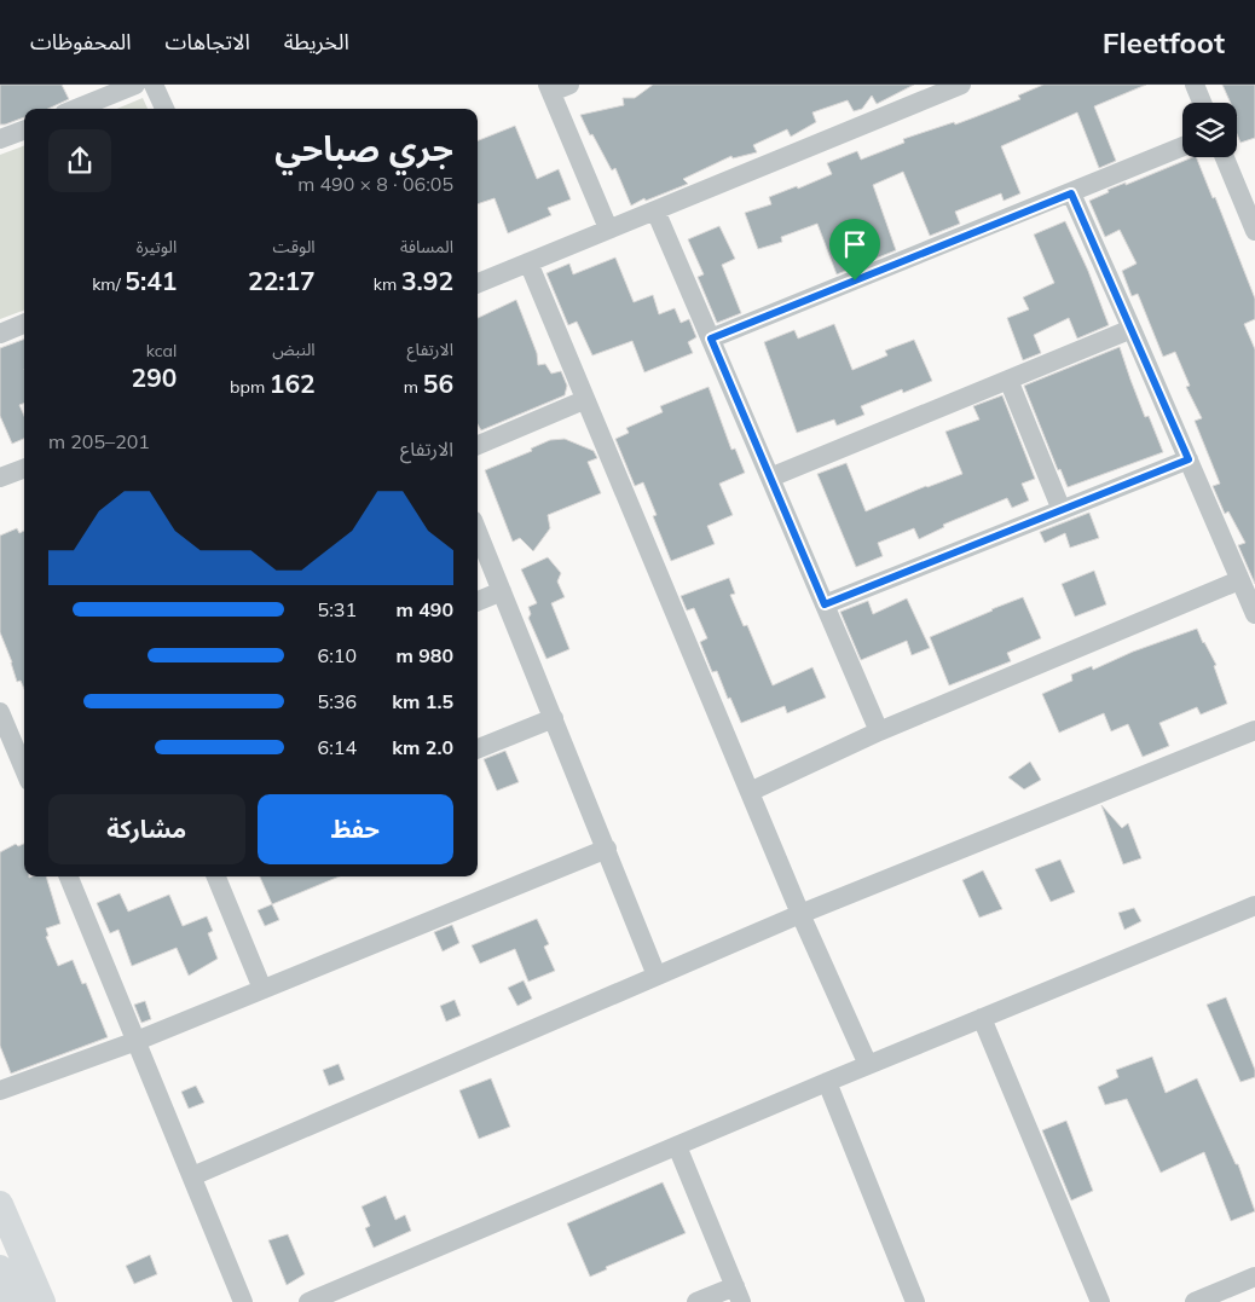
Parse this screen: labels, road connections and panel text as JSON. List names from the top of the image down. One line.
{"page":{"header":"Fleetfoot","nav":["الخريطة","الاتجاهات","المحفوظات"],"heading":["جري صباحي","06:05 · 8 × 490 m"],"stats":[["المسافة","3.92 km"],["الوقت","22:17"],["الوتيرة","5:41 /km"],["الارتفاع","56 m"],["النبض","162 bpm"],["kcal","290"]],"chart":["الارتفاع","201–205 m"],"list":[{"name":"490 m","note":"5:31"},{"name":"980 m","note":"6:10"},{"name":"1.5 km","note":"5:36"},{"name":"2.0 km","note":"6:14"}],"buttons":["حفظ","مشاركة"]}}
